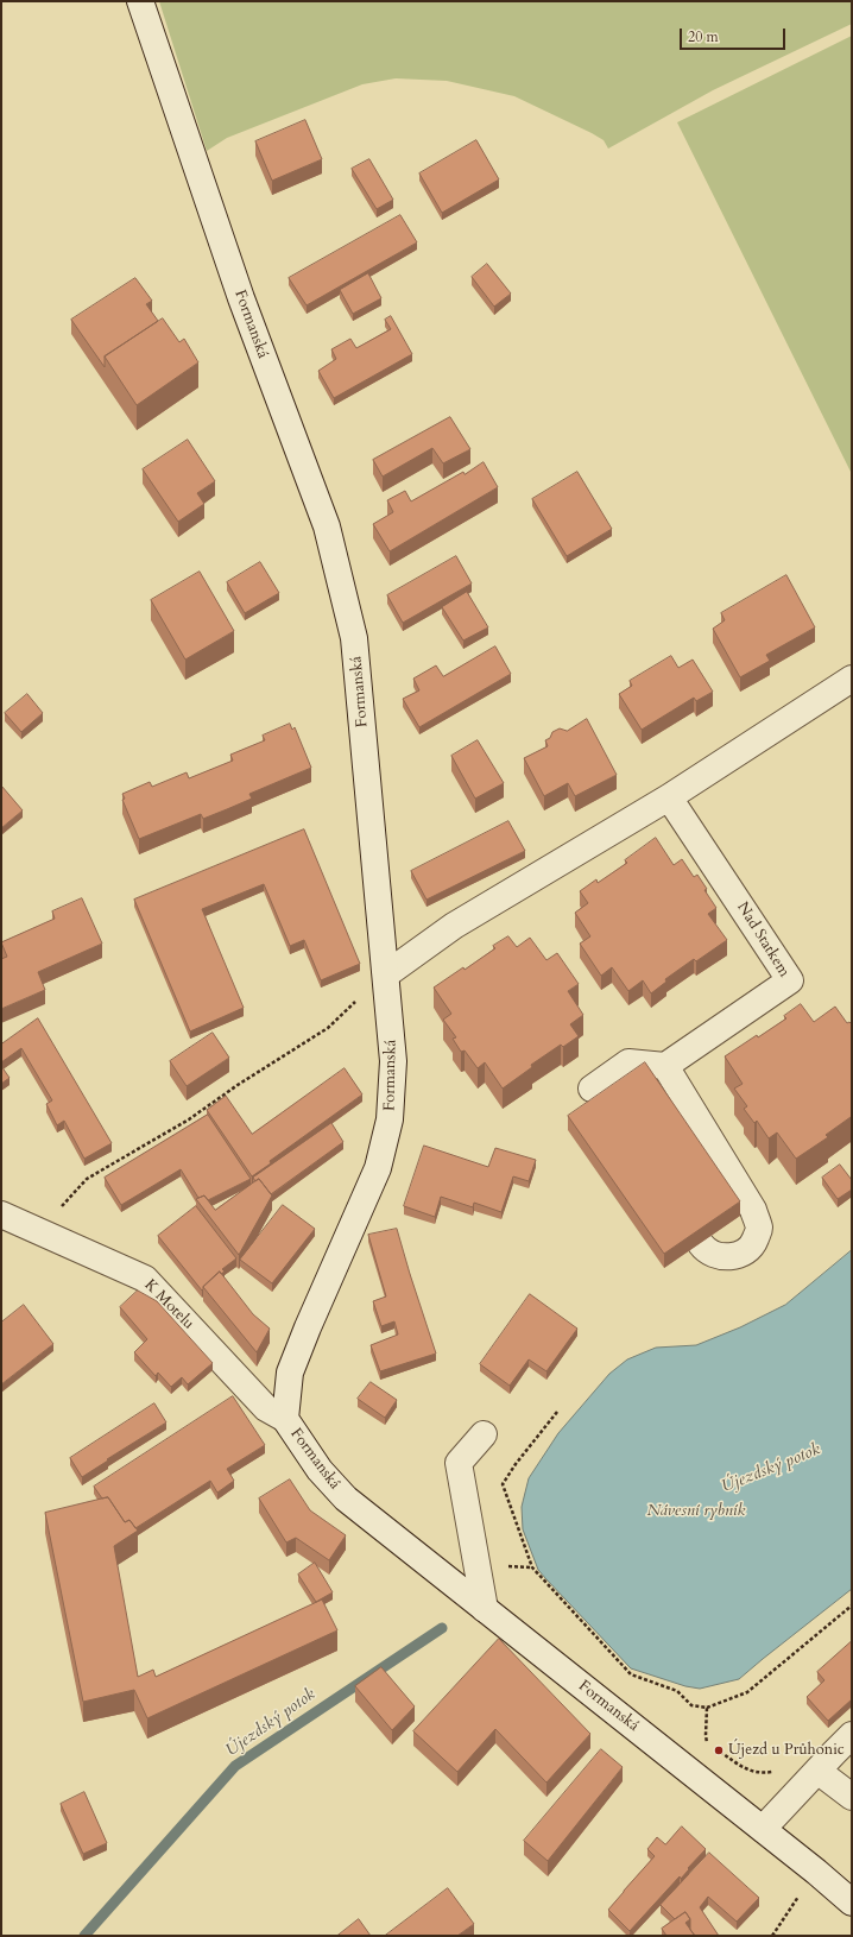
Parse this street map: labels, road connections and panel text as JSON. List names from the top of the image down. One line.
{"streets":{"street":["Formanská","Nad Statkem","K Motelu"]},"crossings":[["Formanská","K Motelu"]],"water":["Újezdský potok","Návesní rybník"],"places":["Újezd u Průhonic"],"scale_bar":"20 m"}
